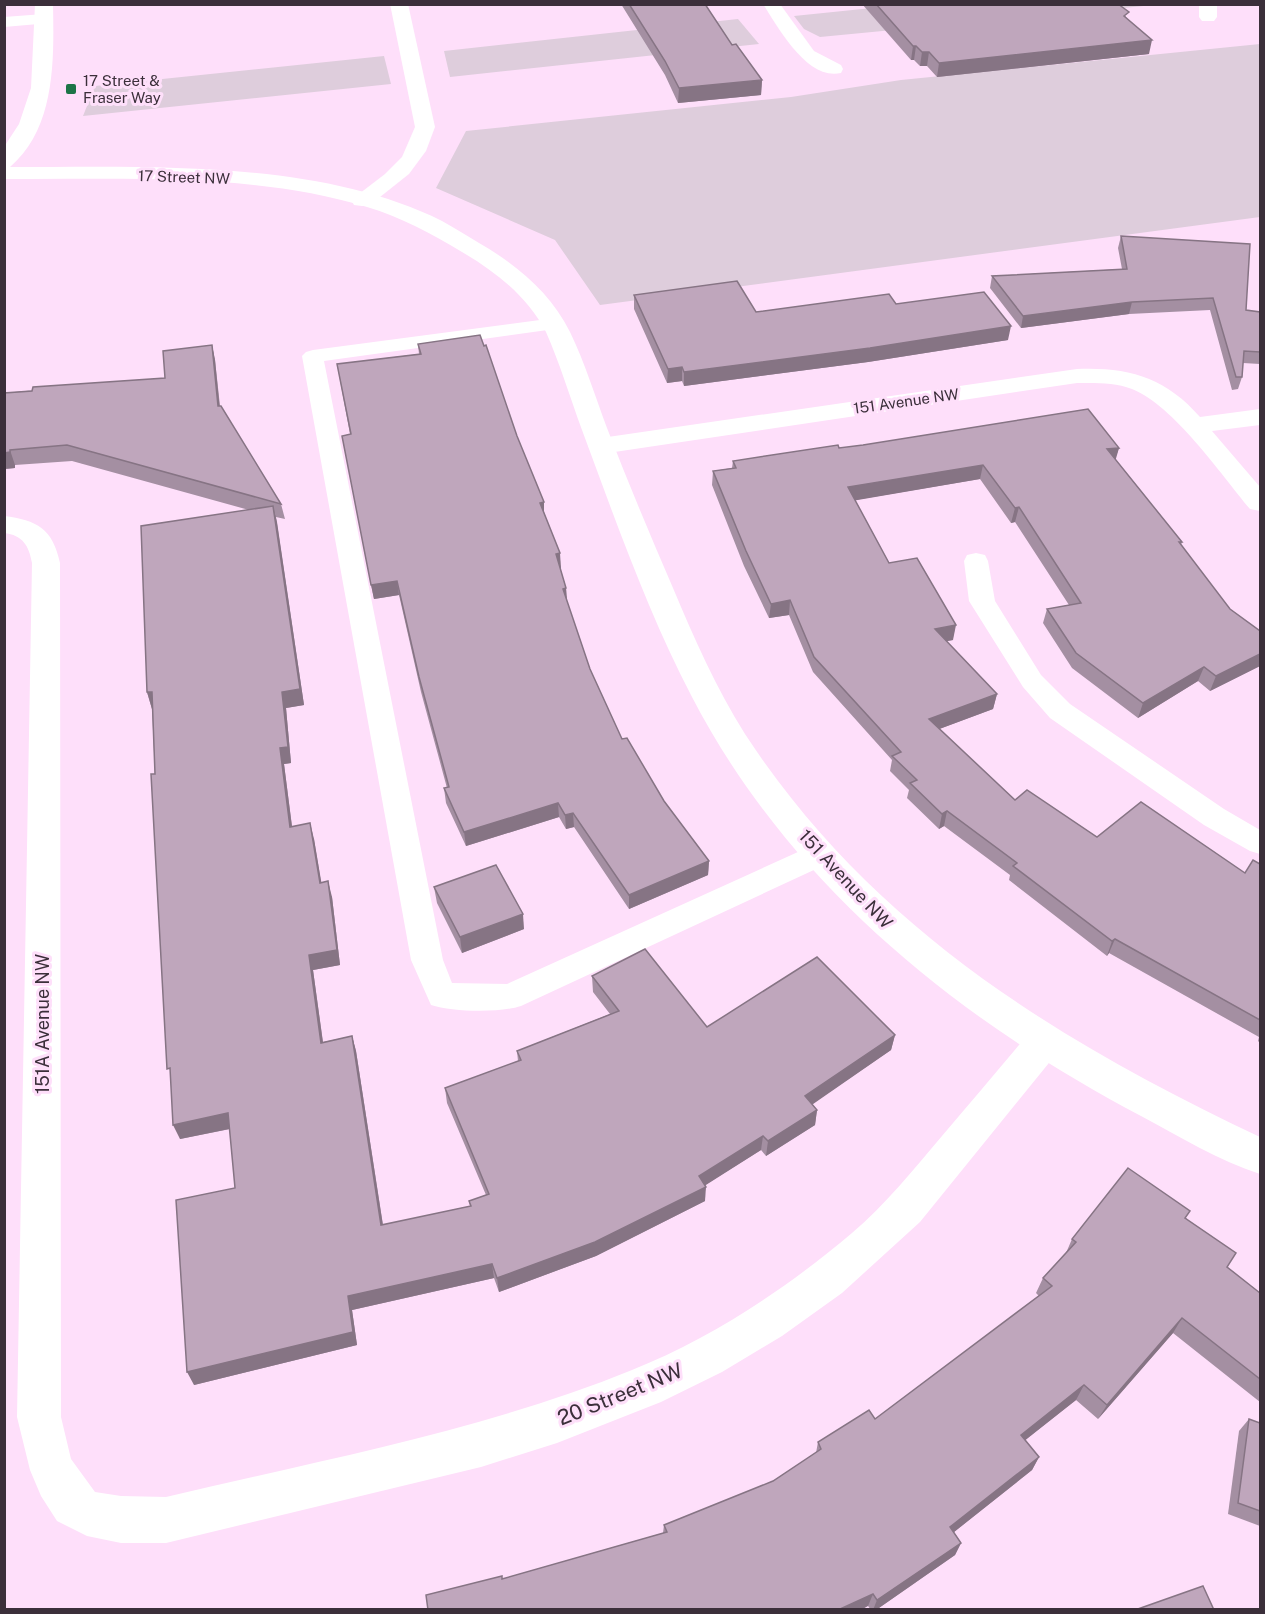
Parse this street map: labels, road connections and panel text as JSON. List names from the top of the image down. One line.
{"streets":{"street":["17 Street NW","151 Avenue NW","151A Avenue NW","20 Street NW"]},"crossings":[["17 Street NW","151 Avenue NW"],["151 Avenue NW","20 Street NW"],["151A Avenue NW","20 Street NW"]],"places":{"transit":["17 Street & Fraser Way"]}}
